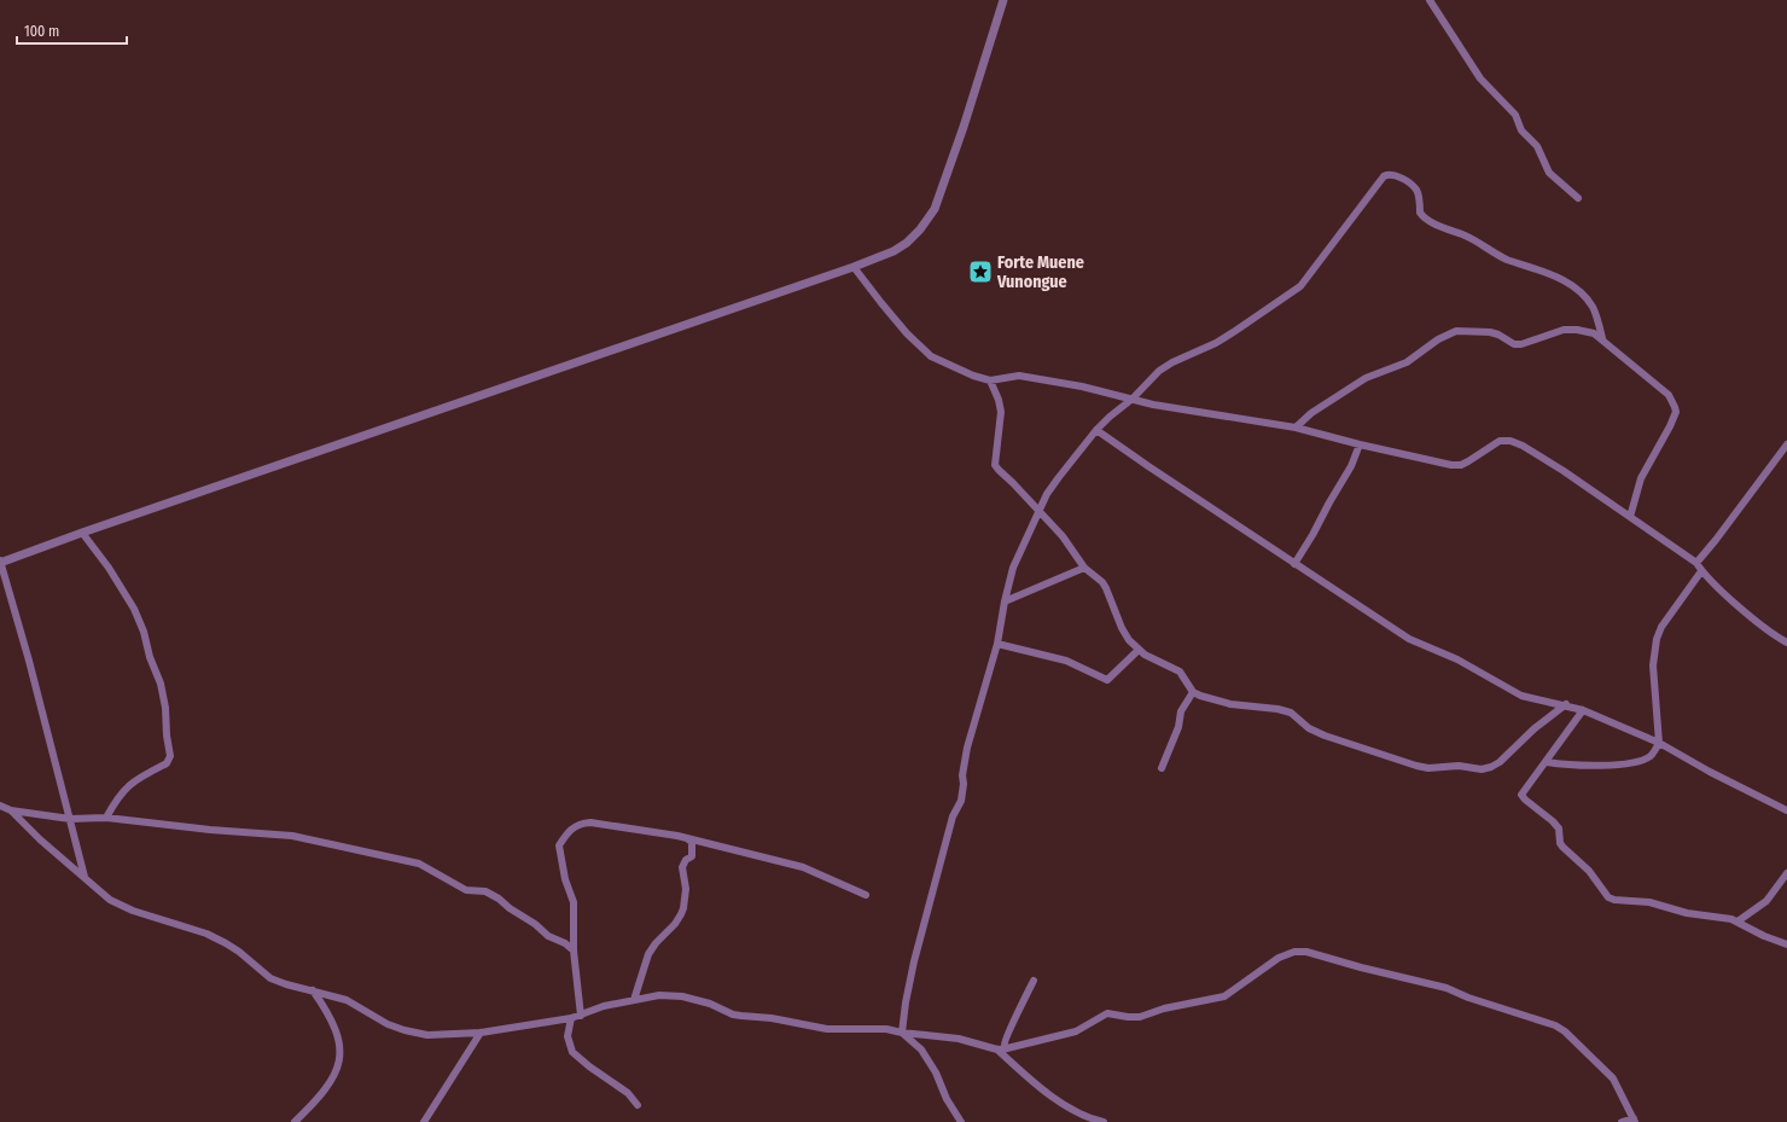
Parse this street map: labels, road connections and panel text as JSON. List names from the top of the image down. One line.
{"places":{"place":["Forte Muene Vunongue"]},"scale_bar":"100 m"}
